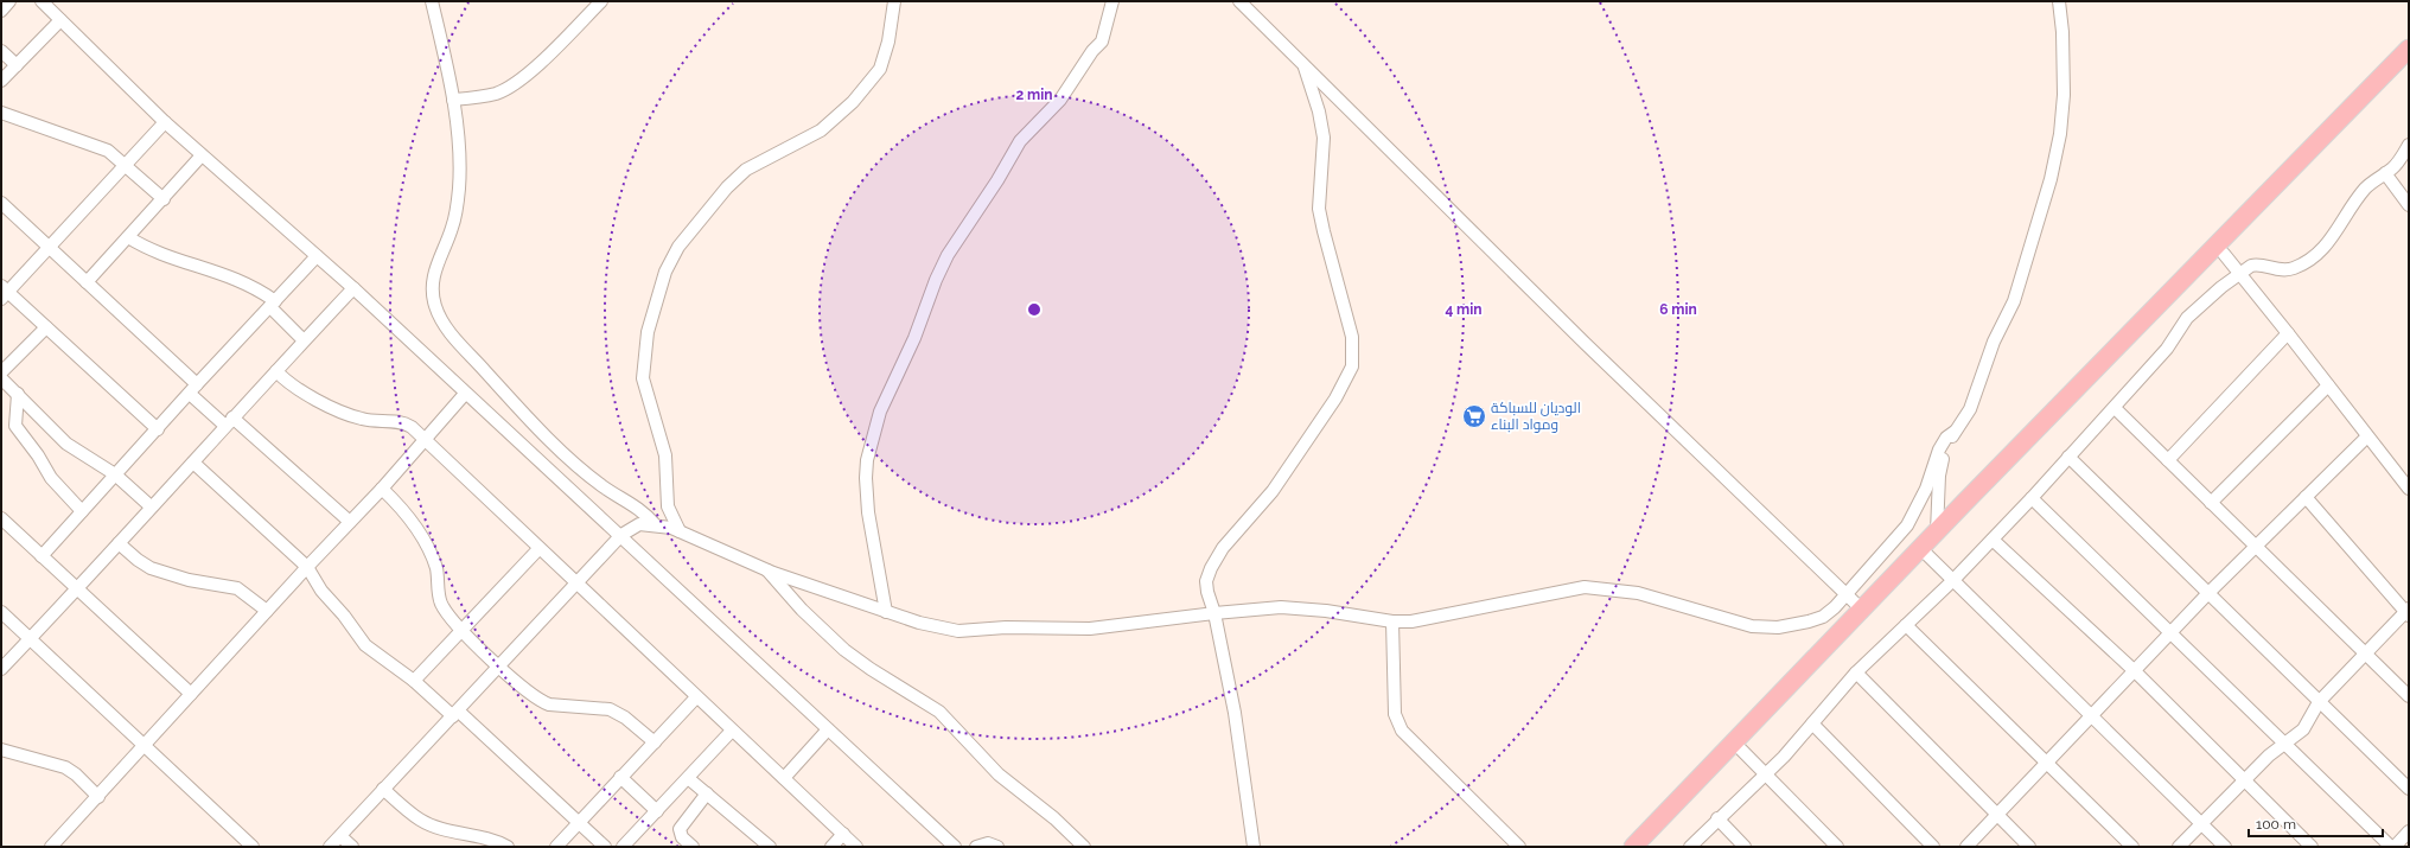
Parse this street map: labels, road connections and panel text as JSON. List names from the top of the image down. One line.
{"places":{"supermarket":["الوديان للسباكة ومواد البناء"]},"scale_bar":"100 m","rings":["2 min","4 min","6 min"]}
